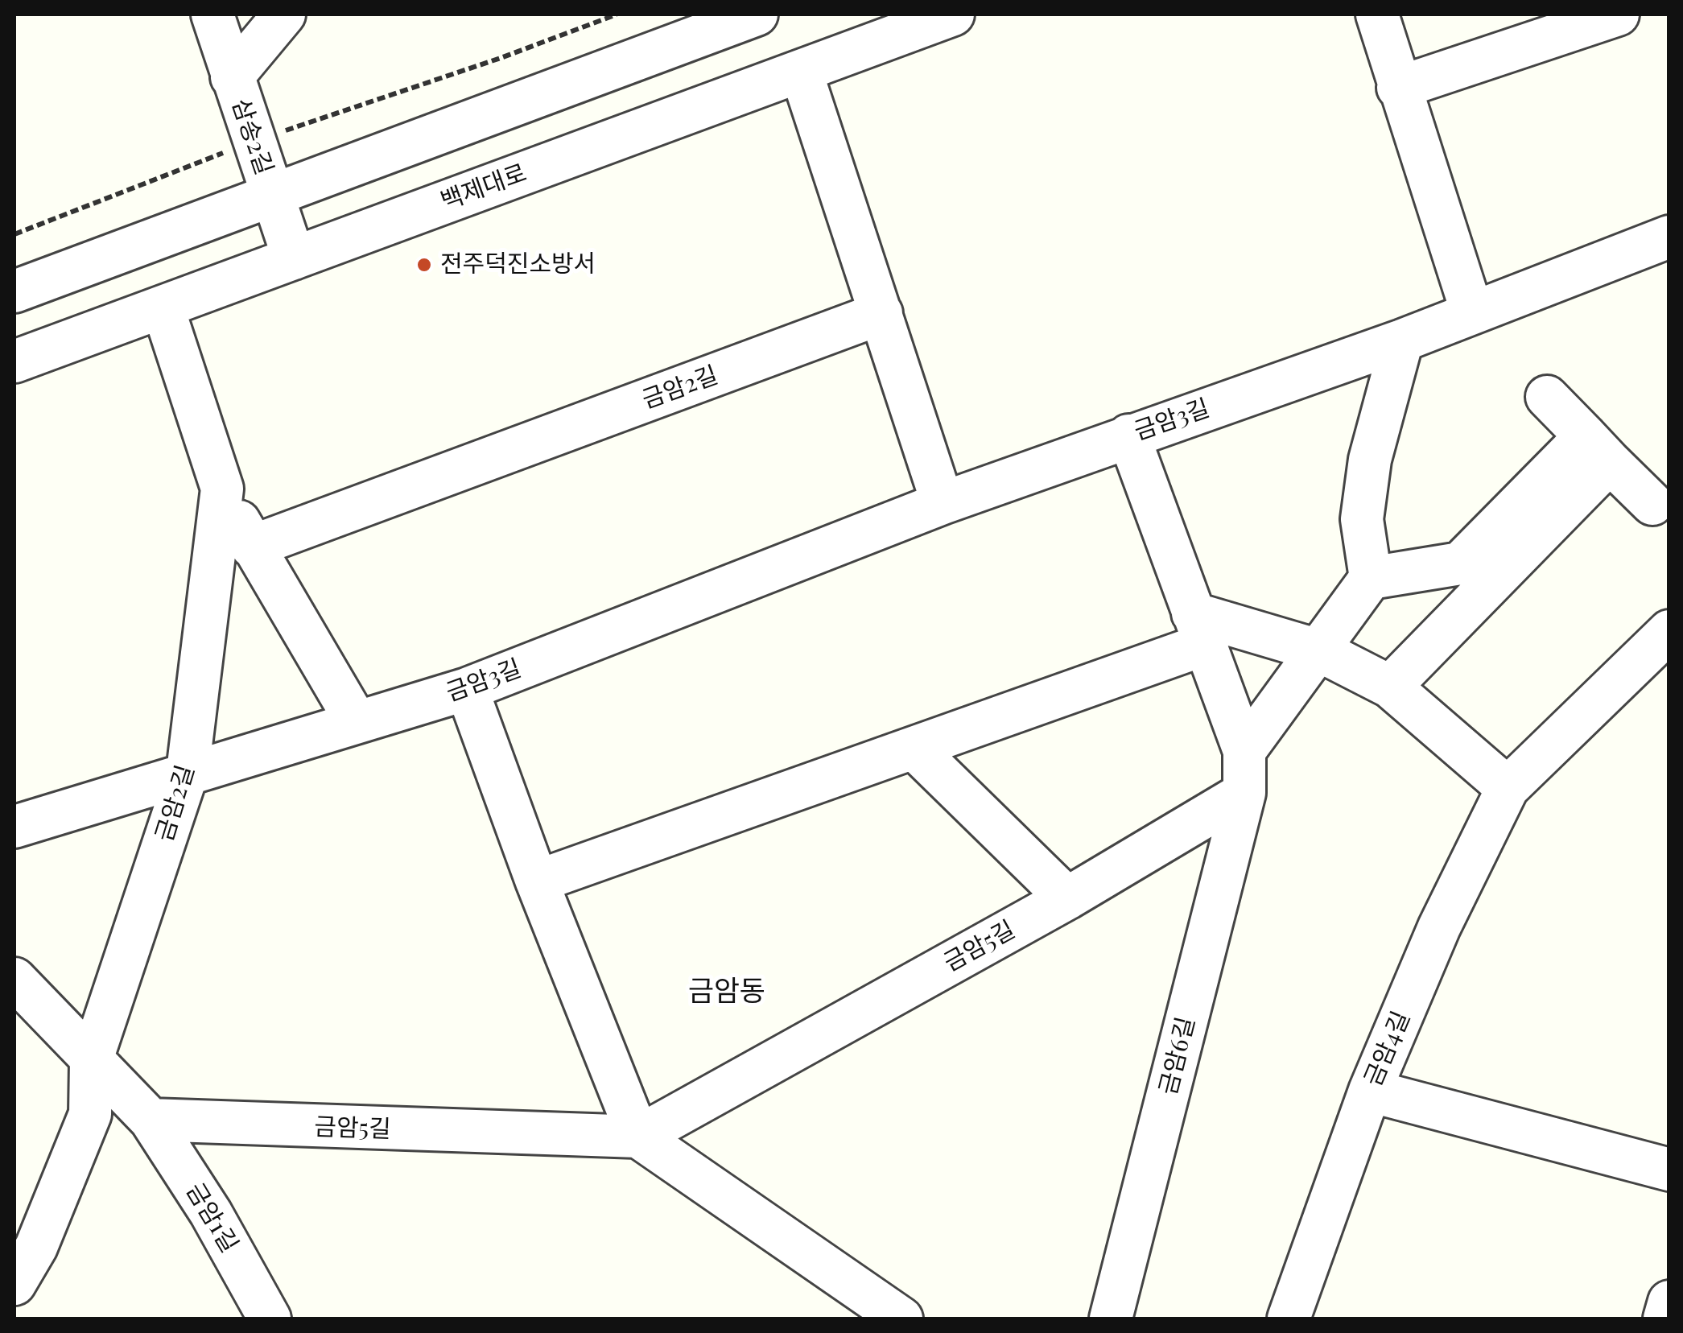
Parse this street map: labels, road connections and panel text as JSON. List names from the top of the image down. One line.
{"streets":{"street":["삼송2길","백제대로","금암2길","금암3길","금암5길","금암4길","금암6길","금암1길"]},"crossings":[["삼송2길","백제대로"],["백제대로","금암2길"],["금암2길","금암3길"],["금암3길","금암6길"],["금암5길","금암1길"]],"districts":["금암동"],"places":["전주덕진소방서"]}
